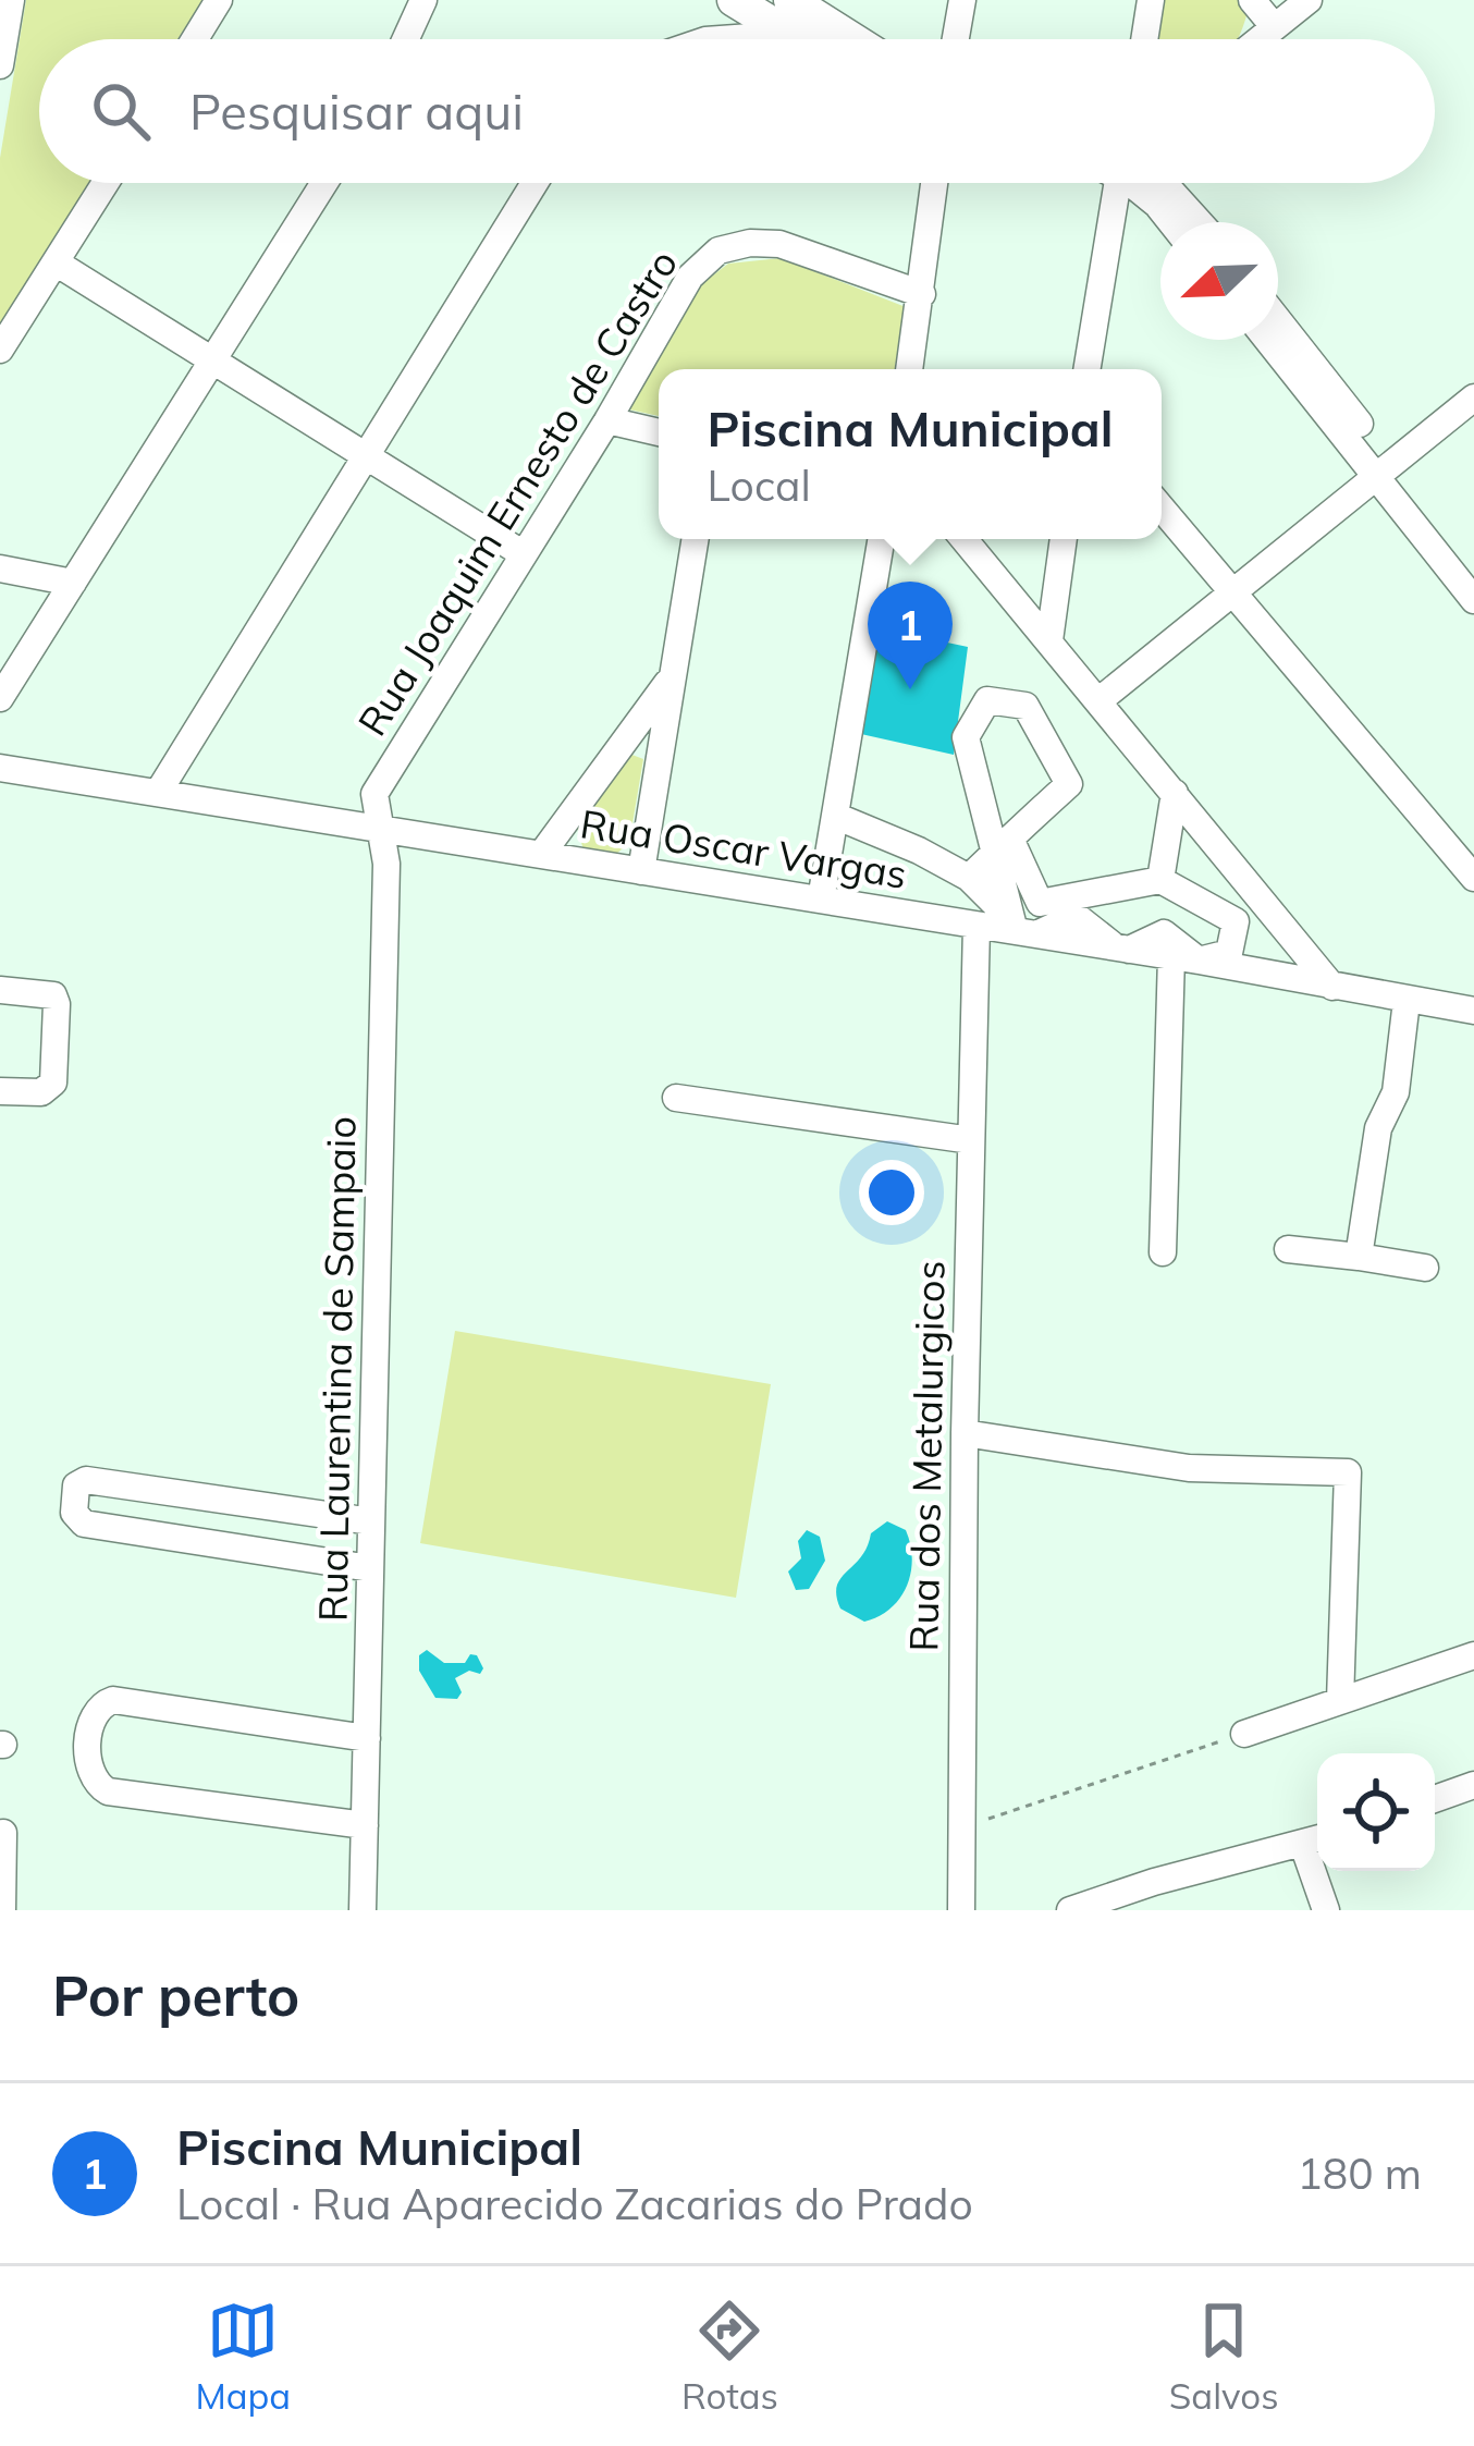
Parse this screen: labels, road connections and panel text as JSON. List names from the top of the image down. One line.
{"streets":{"street":["Rua Joaquim Ernesto de Castro","Rua Oscar Vargas","Rua Laurentina de Sampaio","Rua dos Metalurgicos"]},"crossings":[["Rua Joaquim Ernesto de Castro","Rua Oscar Vargas"],["Rua Joaquim Ernesto de Castro","Rua Laurentina de Sampaio"],["Rua Oscar Vargas","Rua Laurentina de Sampaio"],["Rua Oscar Vargas","Rua dos Metalurgicos"]],"north":"bottom left","page":{"search":"Pesquisar aqui","popup":["Piscina Municipal","Local"],"pins":"1","heading":"Por perto","list":[{"mark":"1","name":"Piscina Municipal","note":"Local · Rua Aparecido Zacarias do Prado","value":"180 m"}],"nav":["Mapa","Rotas","Salvos"]}}
